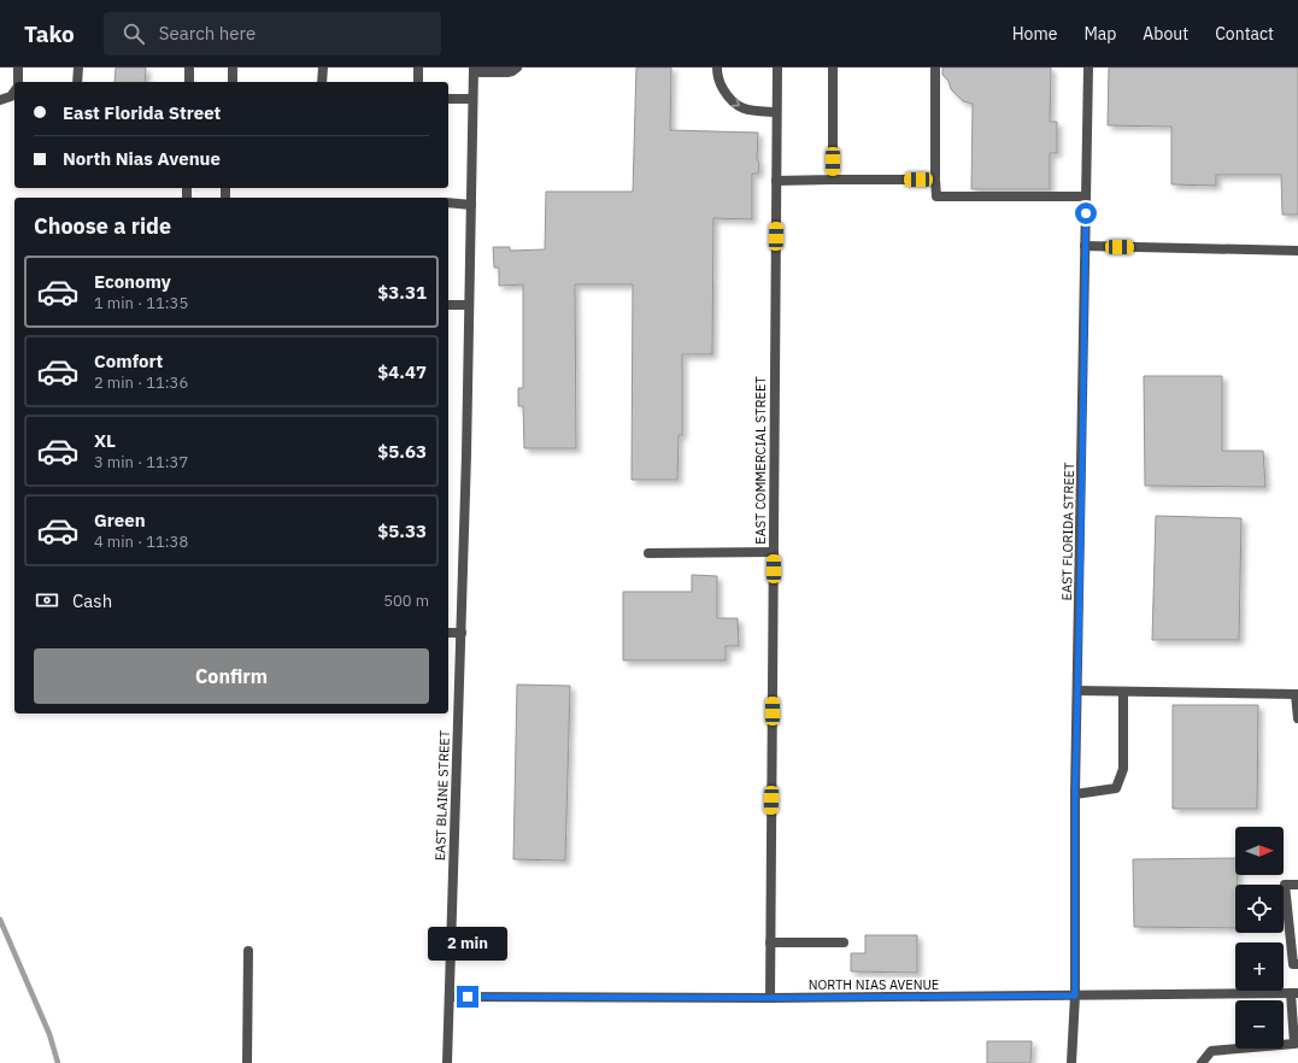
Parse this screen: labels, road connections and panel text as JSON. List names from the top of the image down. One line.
{"streets":{"street":["EAST COMMERCIAL STREET","EAST FLORIDA STREET","EAST BLAINE STREET","NORTH NIAS AVENUE"]},"crossings":[["EAST COMMERCIAL STREET","NORTH NIAS AVENUE"],["EAST FLORIDA STREET","NORTH NIAS AVENUE"],["EAST BLAINE STREET","NORTH NIAS AVENUE"]],"north":"right","page":{"header":"Tako","search":"Search here","nav":["Home","Map","About","Contact"],"banner":["East Florida Street","North Nias Avenue"],"heading":"Choose a ride","list":[{"name":"Economy","note":"1 min · 11:35","value":"$3.31"},{"name":"Comfort","note":"2 min · 11:36","value":"$4.47"},{"name":"XL","note":"3 min · 11:37","value":"$5.63"},{"name":"Green","note":"4 min · 11:38","value":"$5.33"}],"pay":["Cash","500 m"],"buttons":"Confirm","map_buttons":["+","−"],"bubble":"2 min"}}
